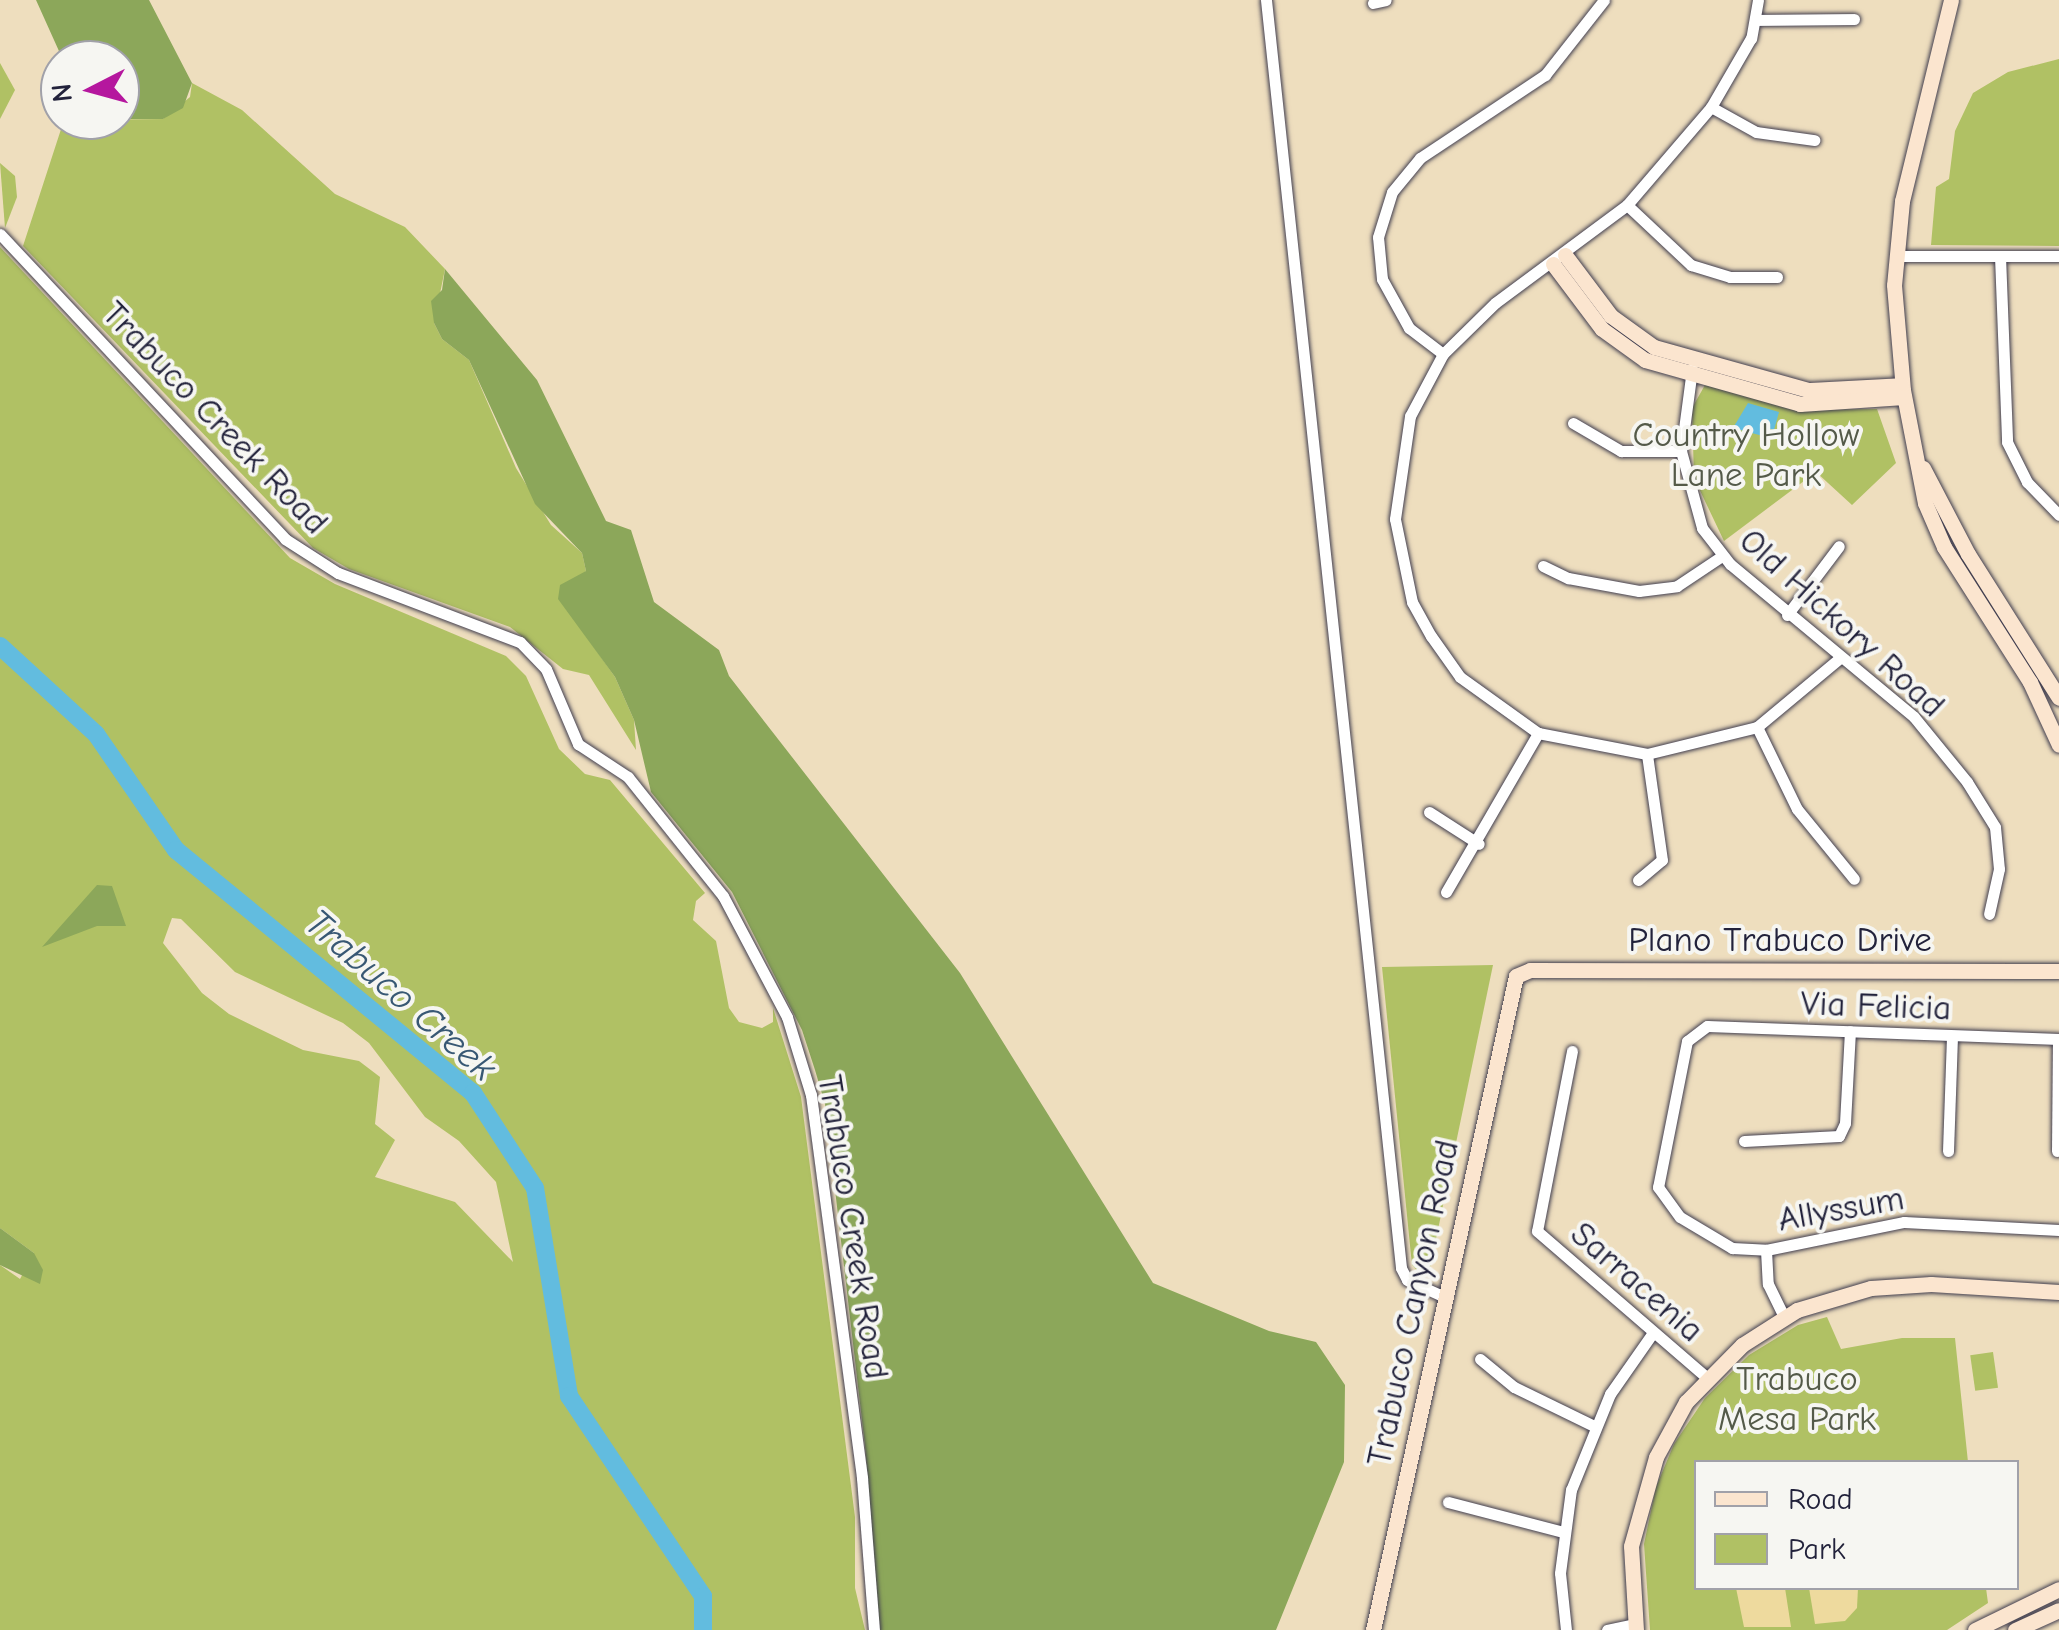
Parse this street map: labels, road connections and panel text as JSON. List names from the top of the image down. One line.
{"streets":{"street":["Trabuco Creek Road","Old Hickory Road","Plano Trabuco Drive","Via Felicia","Allyssum","Sarracenia","Trabuco Canyon Road"]},"crossings":[["Plano Trabuco Drive","Trabuco Canyon Road"],["Via Felicia","Allyssum"]],"water":["Trabuco Creek"],"parks":["Country Hollow Lane Park","Trabuco Mesa Park"],"legend":["Road","Park"],"north":"left"}
